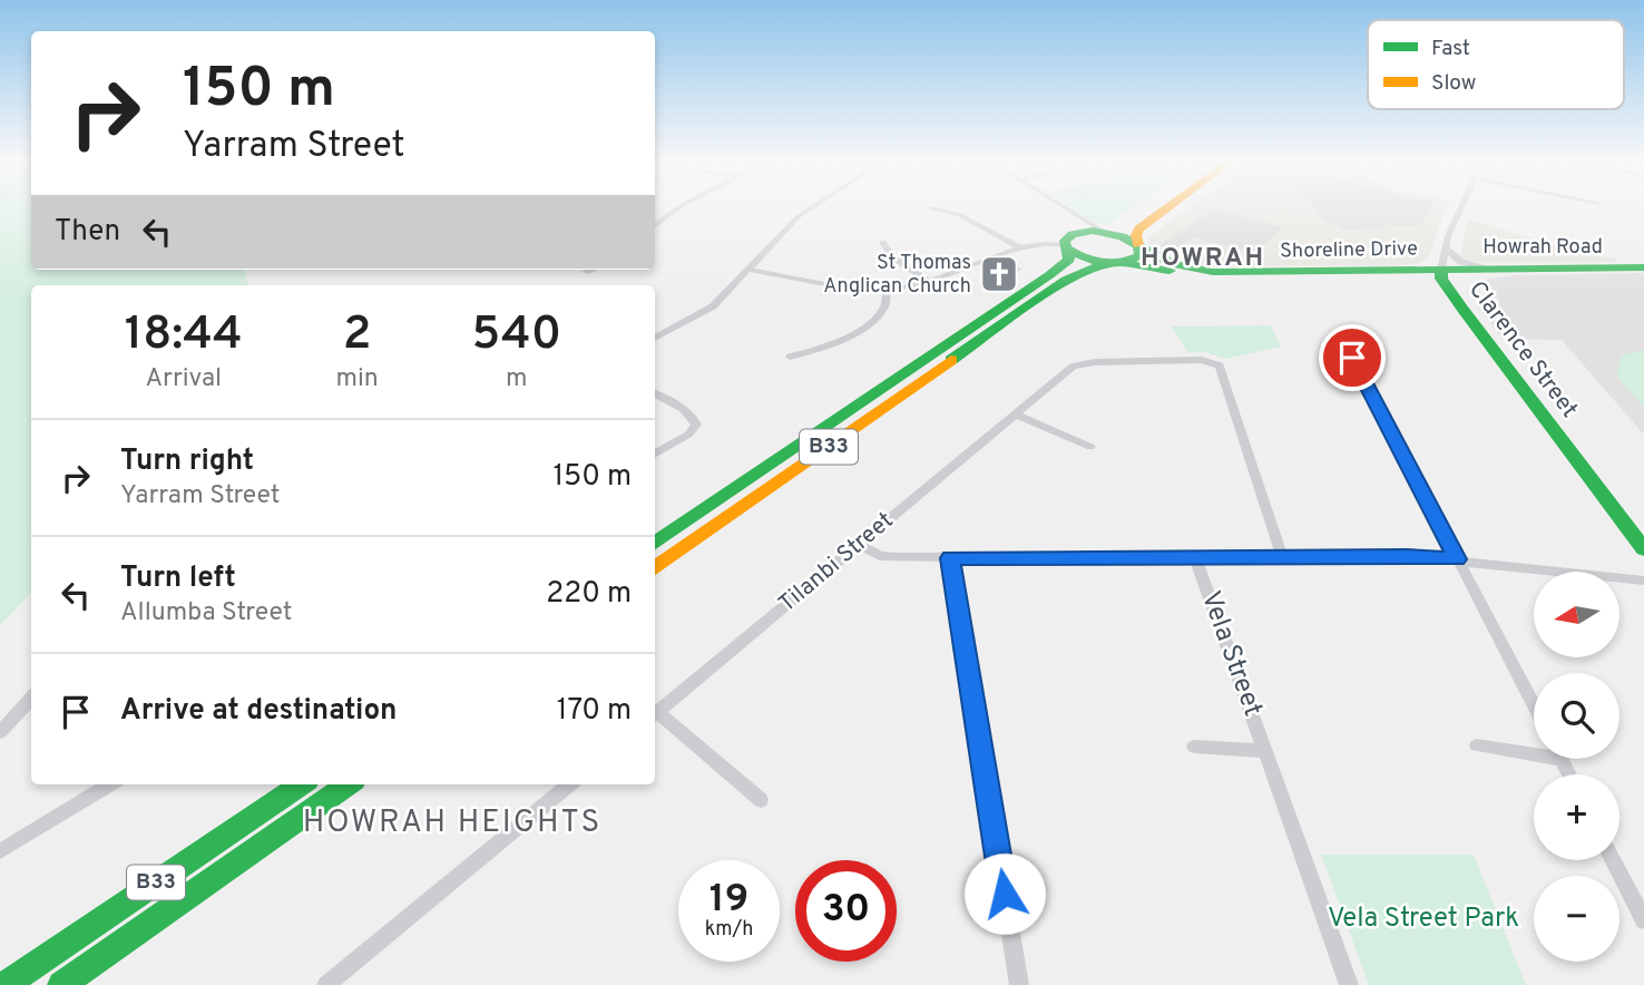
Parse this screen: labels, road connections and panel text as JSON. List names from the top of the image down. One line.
{"streets":{"main road":["Howrah Road","Shoreline Drive","Clarence Street","B33"],"street":["Tilanbi Street","Vela Street"]},"crossings":[["Howrah Road","Shoreline Drive"],["Howrah Road","Clarence Street"],["Shoreline Drive","Clarence Street"],["Shoreline Drive","B33"]],"districts":["HOWRAH","HOWRAH HEIGHTS"],"parks":["Vela Street Park"],"places":{"church":["St Thomas Anglican Church"]},"legend":["Fast","Slow"],"north":"left","page":{"turn":["150 m","Yarram Street"],"then":"Then","eta":["18:44","Arrival","2","min","540","m"],"list":[{"name":"Turn right","note":"Yarram Street","value":"150 m"},{"name":"Turn left","note":"Allumba Street","value":"220 m"},{"name":"Arrive at destination","value":"170 m"}],"map_buttons":["+","−"],"speed":"19 km/h","limit":"30"}}
